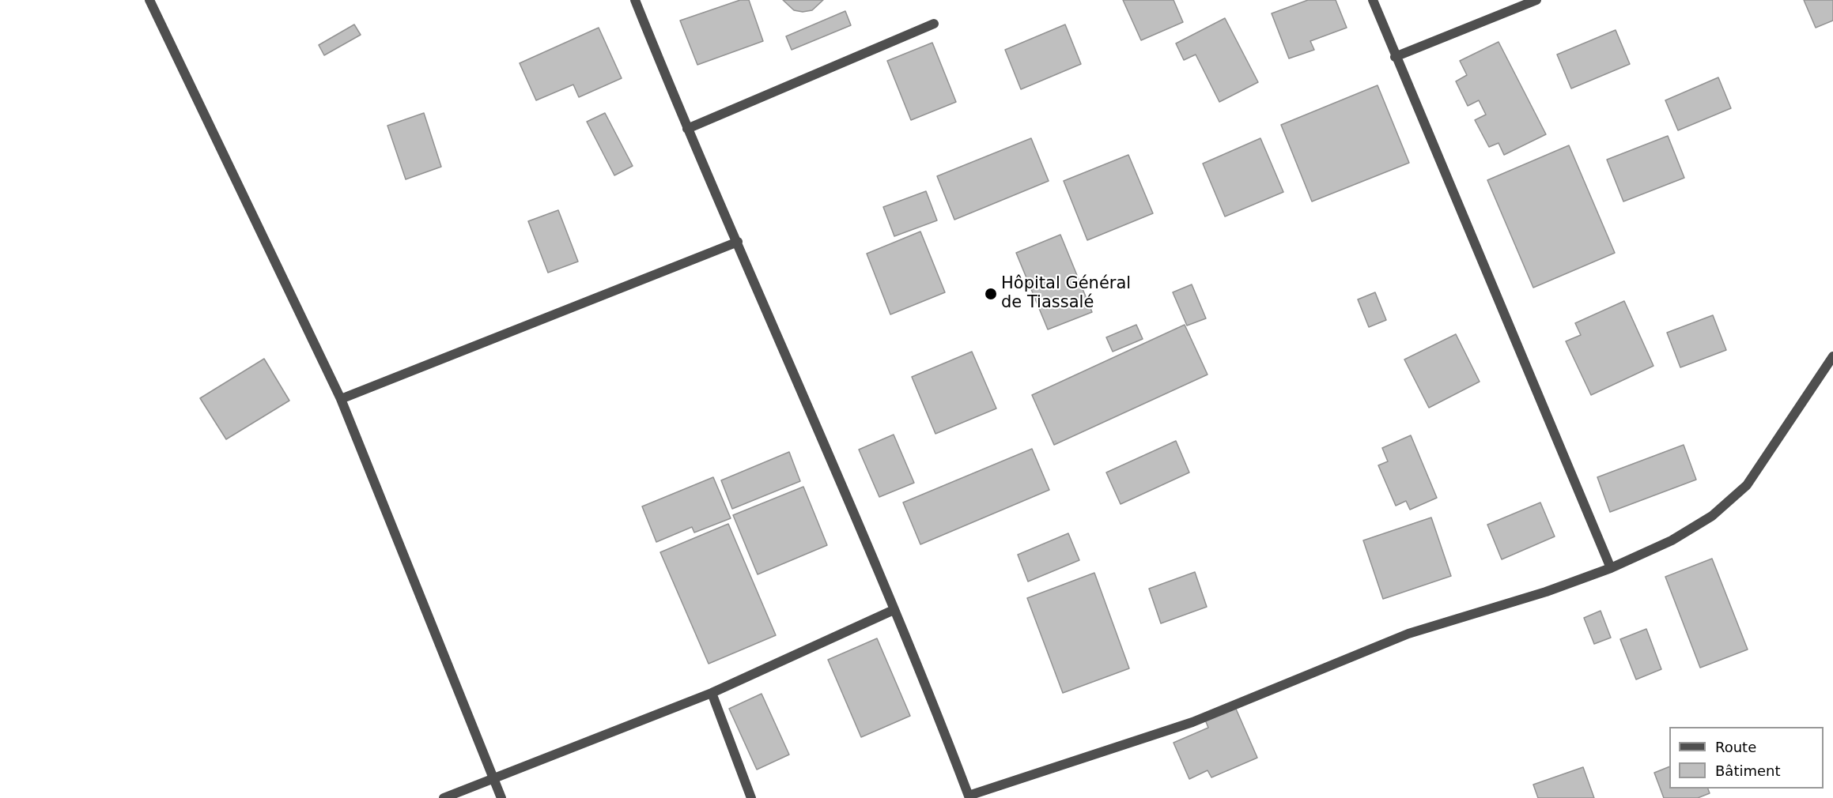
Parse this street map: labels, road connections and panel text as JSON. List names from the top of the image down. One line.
{"places":["Hôpital Général de Tiassalé"],"legend":["Route","Bâtiment"]}
